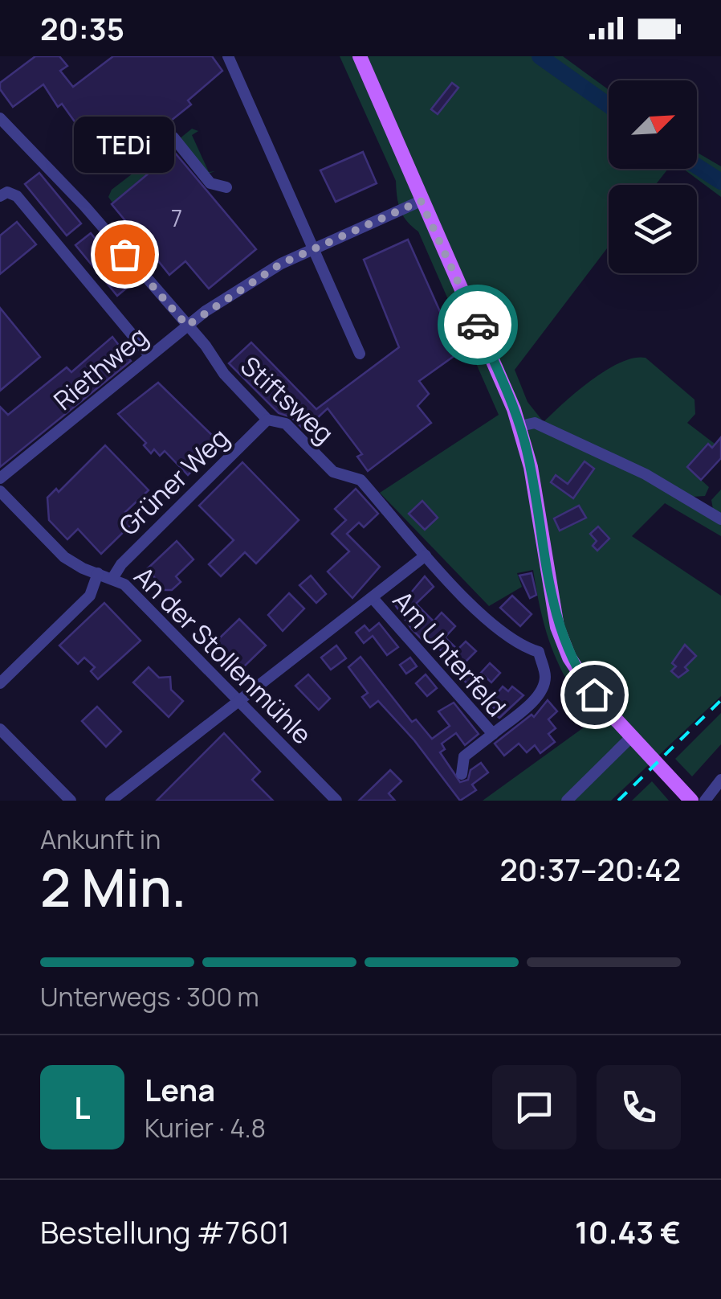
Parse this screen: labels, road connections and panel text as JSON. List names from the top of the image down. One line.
{"streets":{"street":["Riethweg","Stiftsweg","Grüner Weg","Am Unterfeld","An der Stollenmühle"]},"crossings":[["Riethweg","Stiftsweg"],["Stiftsweg","Grüner Weg"],["Stiftsweg","Am Unterfeld"],["Grüner Weg","An der Stollenmühle"],["Am Unterfeld","An der Stollenmühle"]],"places":["TEDi"],"house_numbers":["7"],"north":"top right","page":{"status":"20:35","bubble":"TEDi","heading":["2 Min.","Ankunft in","20:37–20:42"],"panel":["Lena","Kurier · 4.8","Bestellung #7601","10.43 €"],"bar":"Unterwegs · 300 m","round":"L"}}
